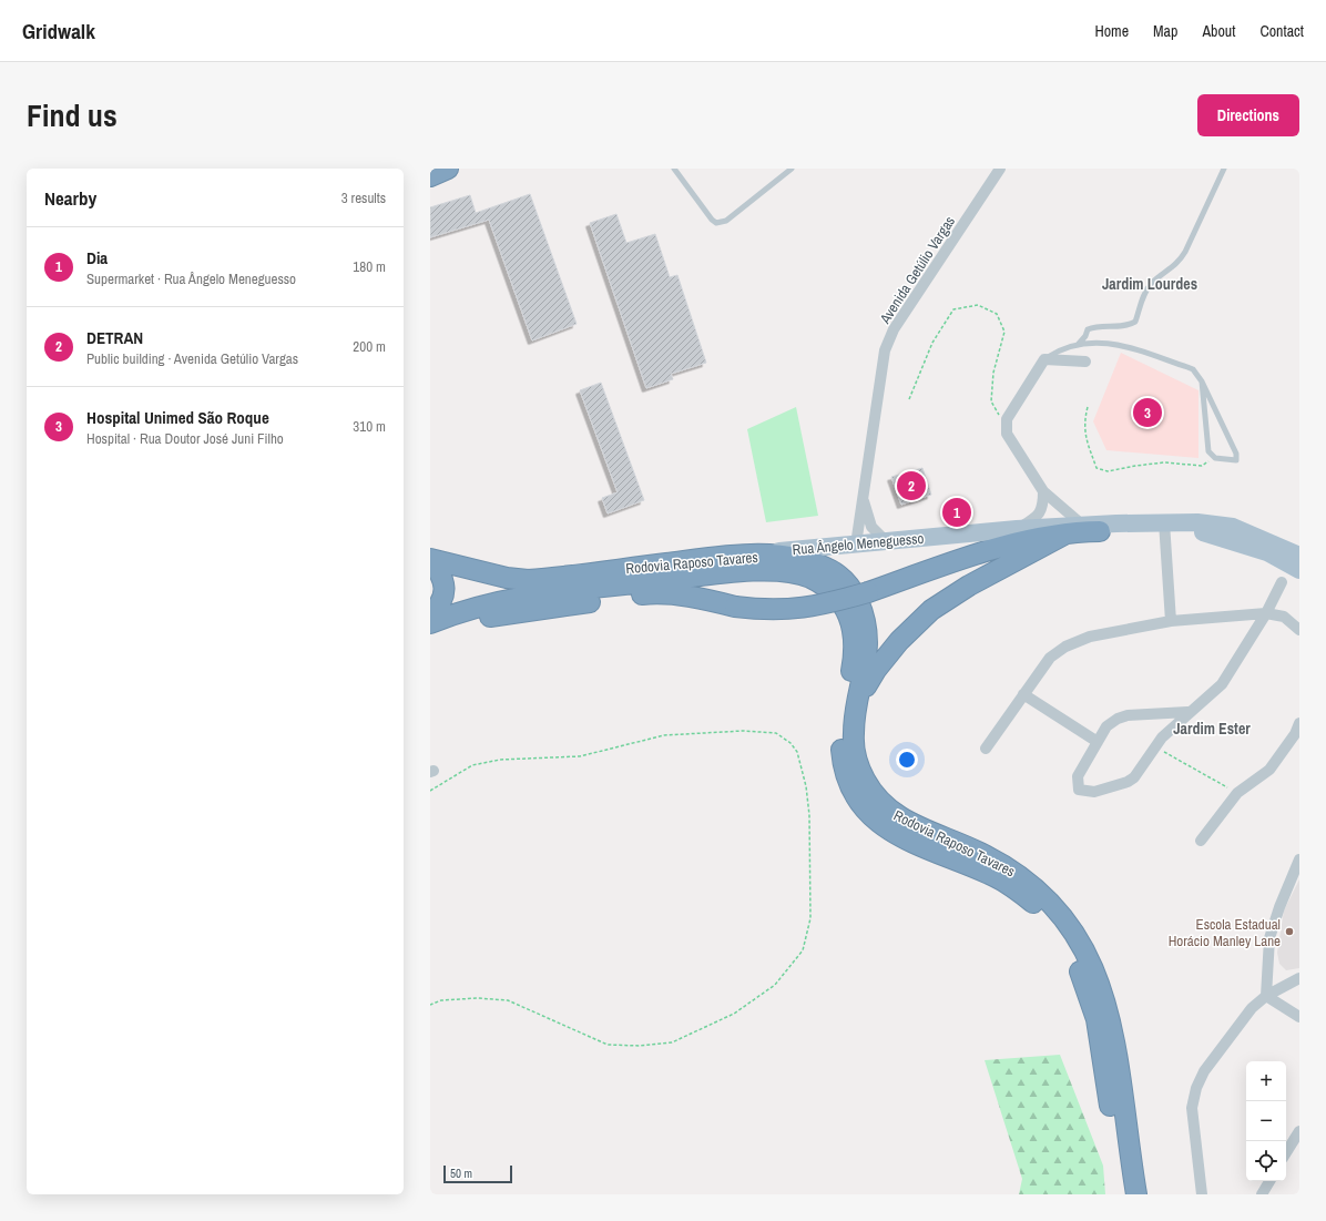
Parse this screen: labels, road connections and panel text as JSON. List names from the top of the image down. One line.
{"streets":{"highway":["Rodovia Raposo Tavares"],"main road":["Rua Ângelo Meneguesso"],"street":["Avenida Getúlio Vargas"]},"crossings":[["Avenida Getúlio Vargas","Rua Ângelo Meneguesso"],["Rua Ângelo Meneguesso","Rodovia Raposo Tavares"]],"districts":["Jardim Lourdes","Jardim Ester"],"places":["Escola Estadual Horácio Manley Lane"],"scale_bar":"50 m","page":{"header":"Gridwalk","nav":["Home","Map","About","Contact"],"title":"Find us","buttons":"Directions","heading":["Nearby","3 results"],"list":[{"mark":"1","name":"Dia","note":"Supermarket · Rua Ângelo Meneguesso","value":"180 m"},{"mark":"2","name":"DETRAN","note":"Public building · Avenida Getúlio Vargas","value":"200 m"},{"mark":"3","name":"Hospital Unimed São Roque","note":"Hospital · Rua Doutor José Juni Filho","value":"310 m"}],"pins":["3","2","1"],"map_buttons":["+","−"],"scale":"50 m"}}
